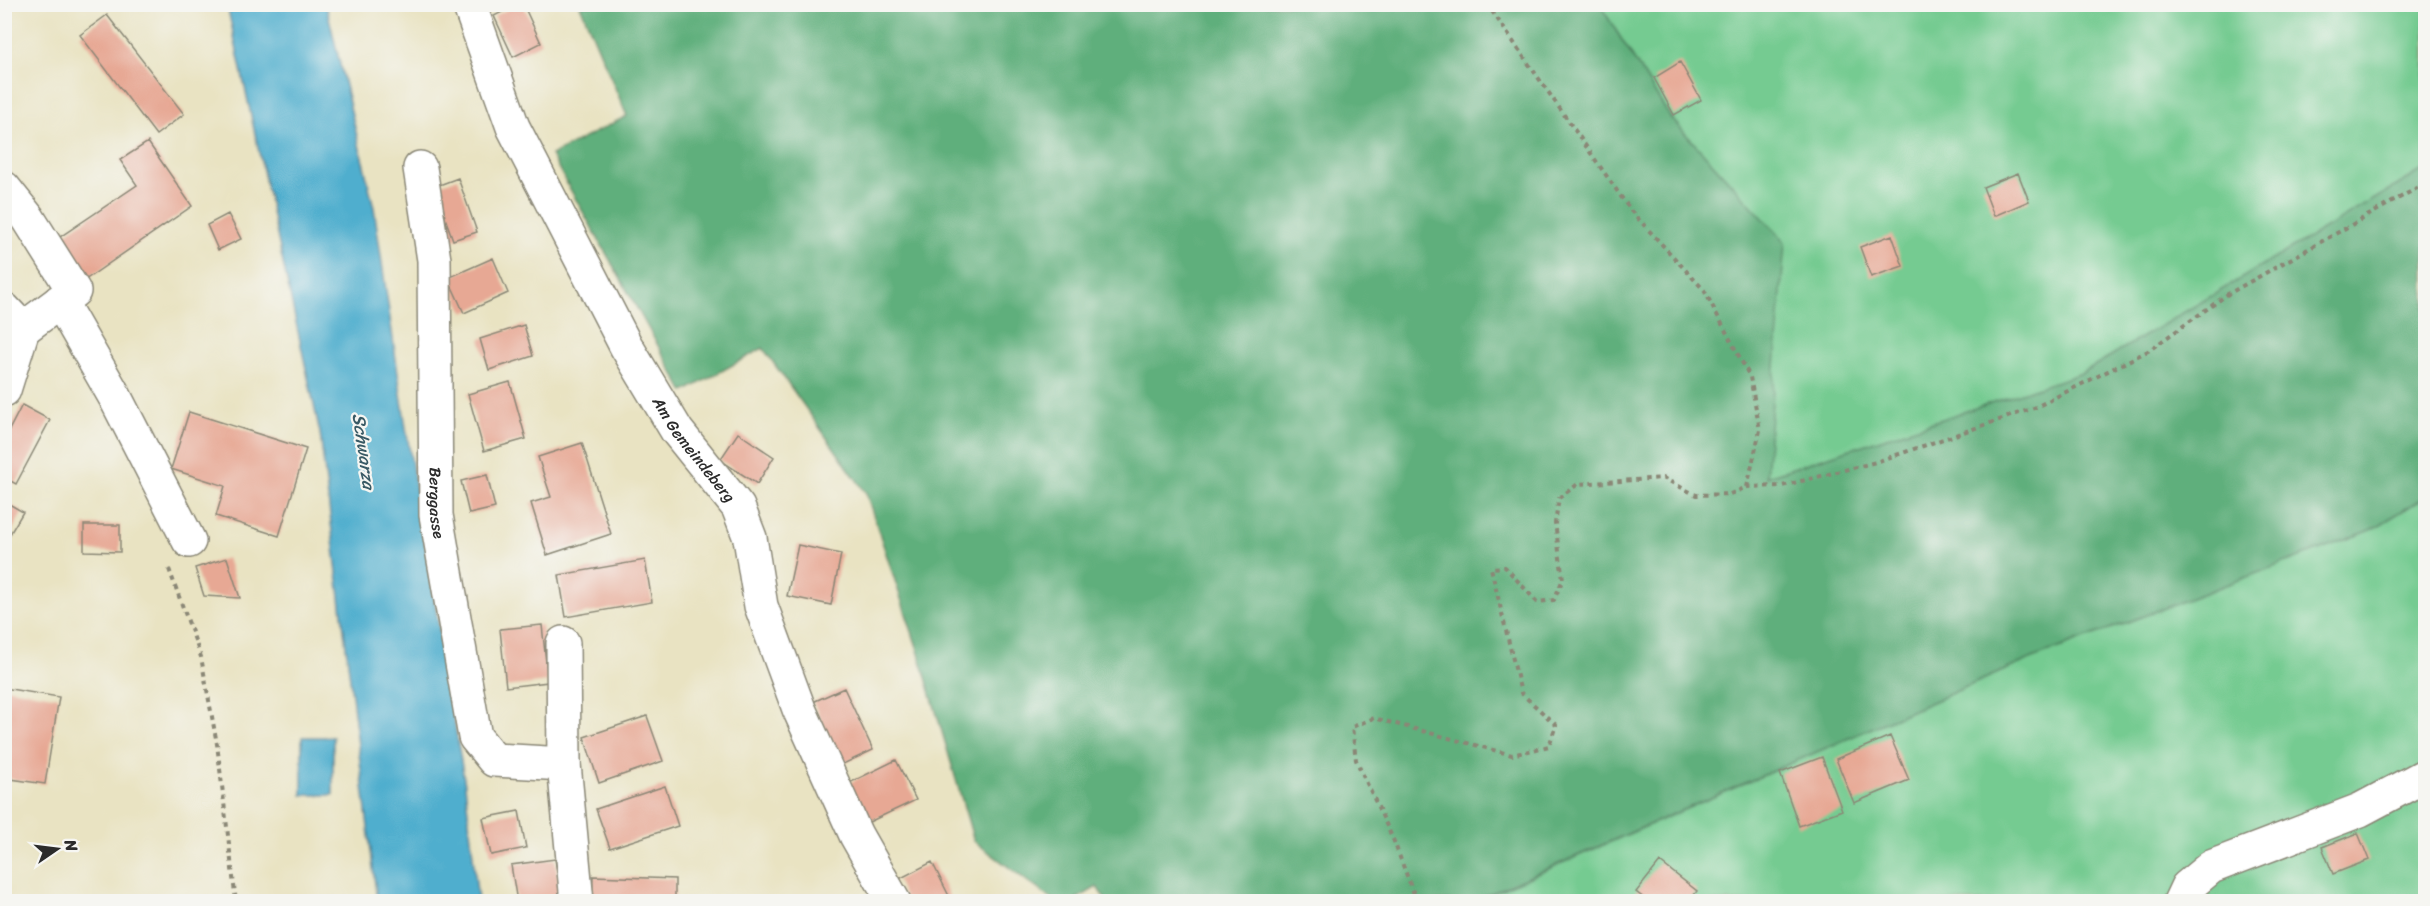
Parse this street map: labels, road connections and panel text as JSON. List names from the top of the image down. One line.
{"streets":{"street":["Am Gemeindeberg","Berggasse"]},"water":["Schwarza"],"north":"right"}
